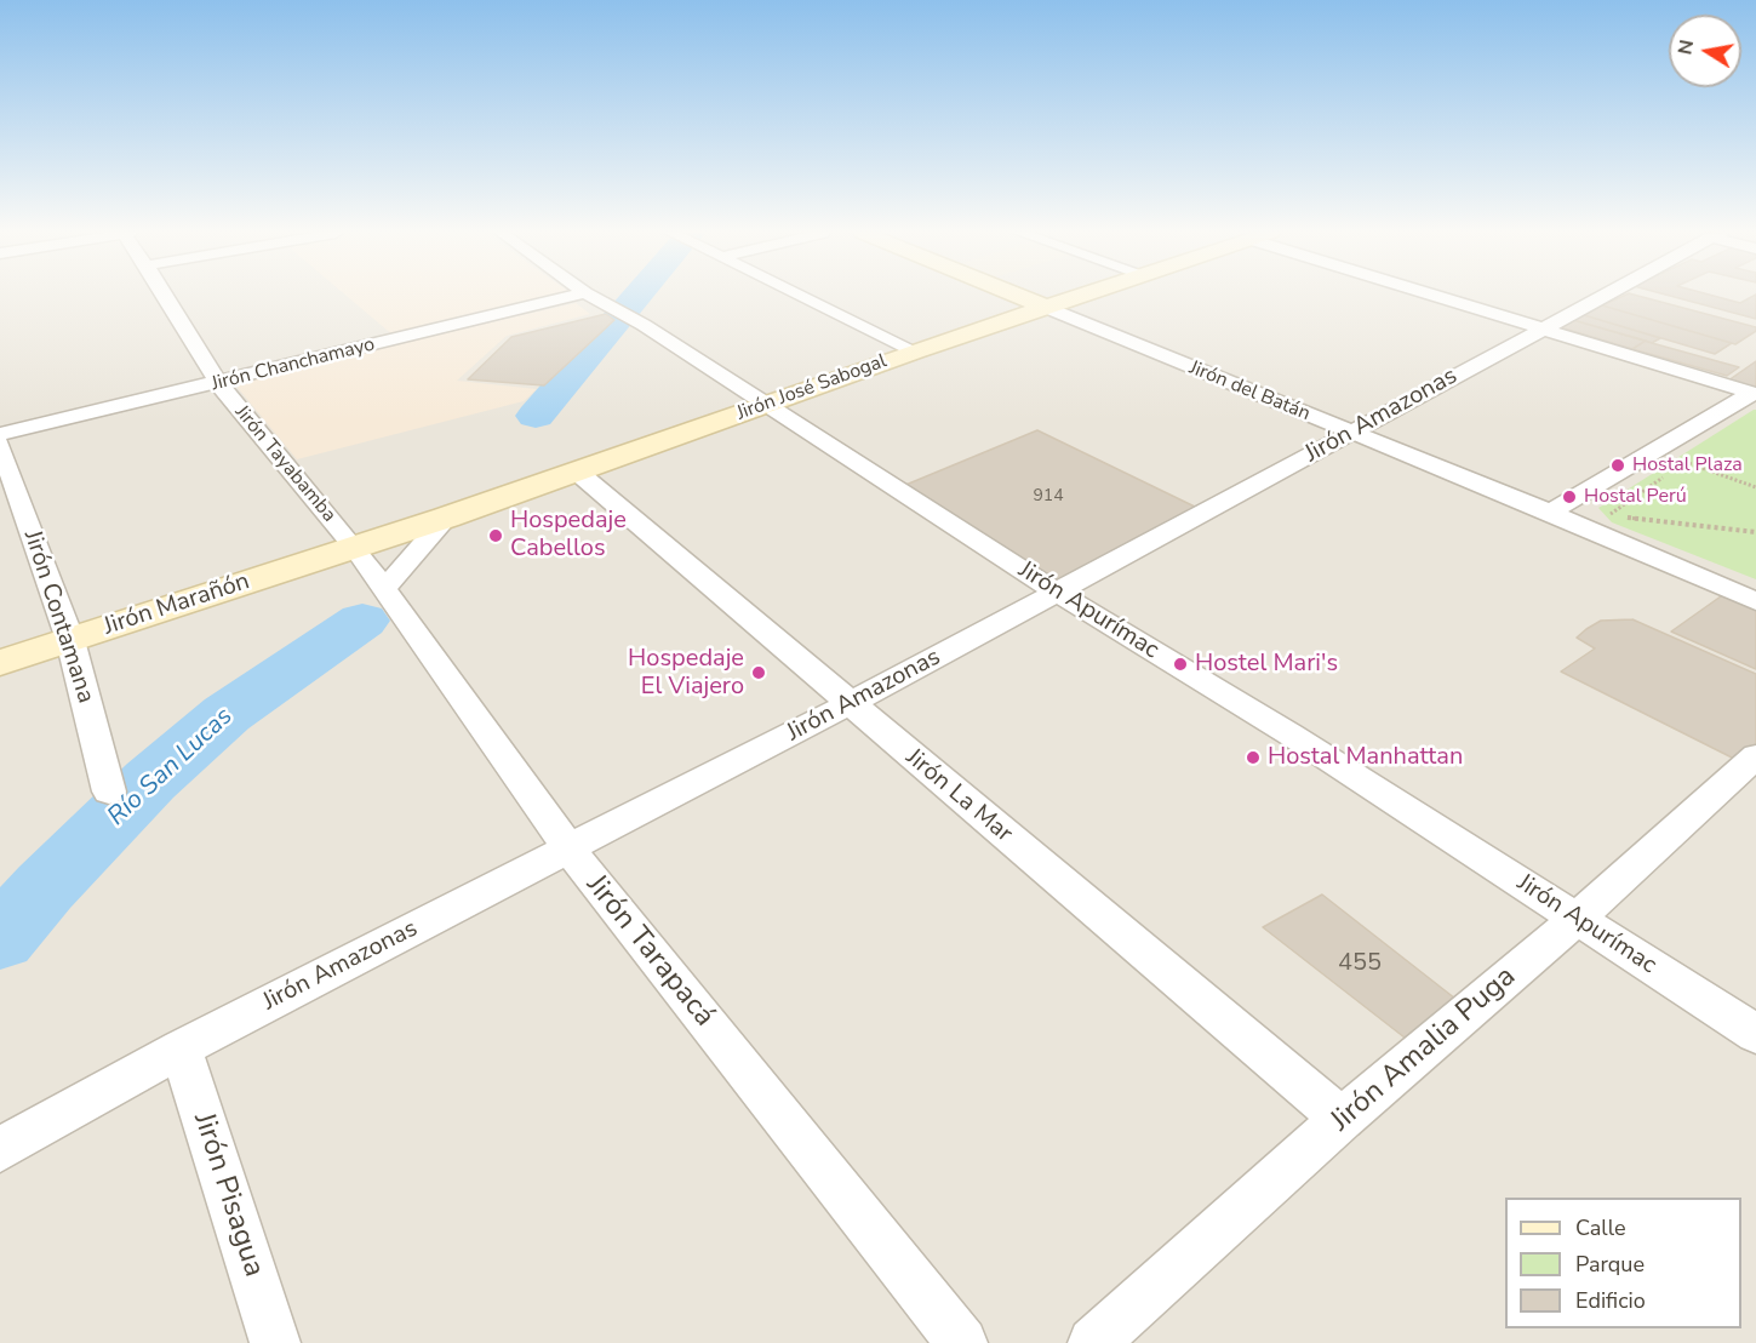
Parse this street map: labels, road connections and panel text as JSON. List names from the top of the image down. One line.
{"streets":{"street":["Jirón Chanchamayo","Jirón José Sabogal","Jirón del Batán","Jirón Amazonas","Jirón Tayabamba","Jirón Marañón","Jirón Apurímac","Jirón Contamana","Jirón La Mar","Jirón Tarapacá","Jirón Amalia Puga","Jirón Pisagua"]},"crossings":[["Jirón Chanchamayo","Jirón Tayabamba"],["Jirón José Sabogal","Jirón del Batán"],["Jirón José Sabogal","Jirón Tayabamba"],["Jirón José Sabogal","Jirón Marañón"],["Jirón José Sabogal","Jirón Apurímac"],["Jirón José Sabogal","Jirón La Mar"],["Jirón José Sabogal","Jirón Tarapacá"],["Jirón del Batán","Jirón Amazonas"],["Jirón Amazonas","Jirón Apurímac"],["Jirón Amazonas","Jirón La Mar"],["Jirón Amazonas","Jirón Tarapacá"],["Jirón Amazonas","Jirón Pisagua"],["Jirón Tayabamba","Jirón Marañón"],["Jirón Tayabamba","Jirón Tarapacá"],["Jirón Marañón","Jirón Contamana"],["Jirón Marañón","Jirón Tarapacá"],["Jirón Apurímac","Jirón Amalia Puga"],["Jirón La Mar","Jirón Amalia Puga"]],"water":["Río San Lucas"],"places":["Hostal Plaza","Hostal Perú","Hospedaje Cabellos","Hostel Mari's","Hospedaje El Viajero","Hostal Manhattan"],"house_numbers":["914","455"],"legend":["Calle","Parque","Edificio"],"north":"left"}
